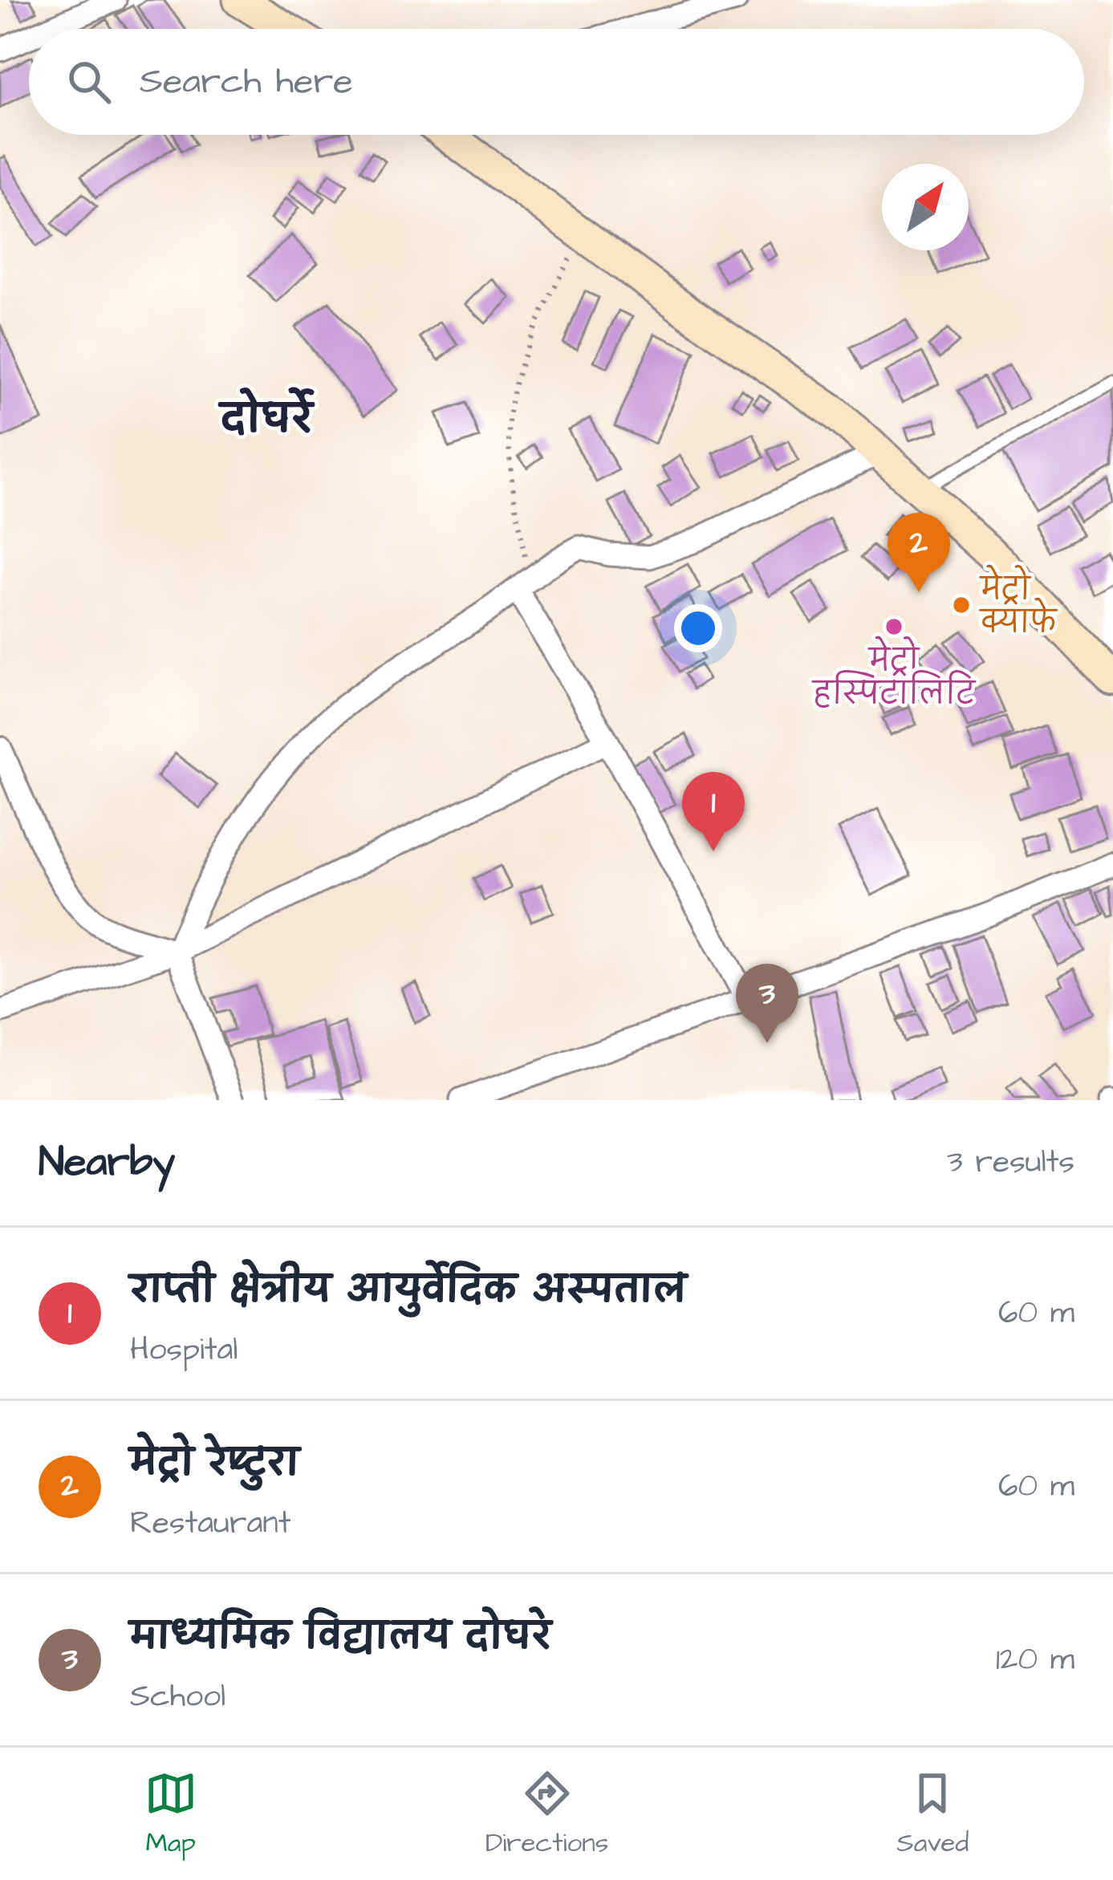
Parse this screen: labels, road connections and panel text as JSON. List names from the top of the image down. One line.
{"districts":["दोघर्रे"],"places":["मेट्रो क्याफे","मेट्रो हस्पिटालिटि"],"north":"top right","page":{"search":"Search here","pins":["2","1","3"],"heading":["Nearby","3 results"],"list":[{"mark":"1","name":"राप्ती क्षेत्रीय आयुर्वेदिक अस्पताल","note":"Hospital","value":"60 m"},{"mark":"2","name":"मेट्रो रेष्टुरा","note":"Restaurant","value":"60 m"},{"mark":"3","name":"माध्यमिक विद्यालय दोघरे","note":"School","value":"120 m"}],"nav":["Map","Directions","Saved"]}}
